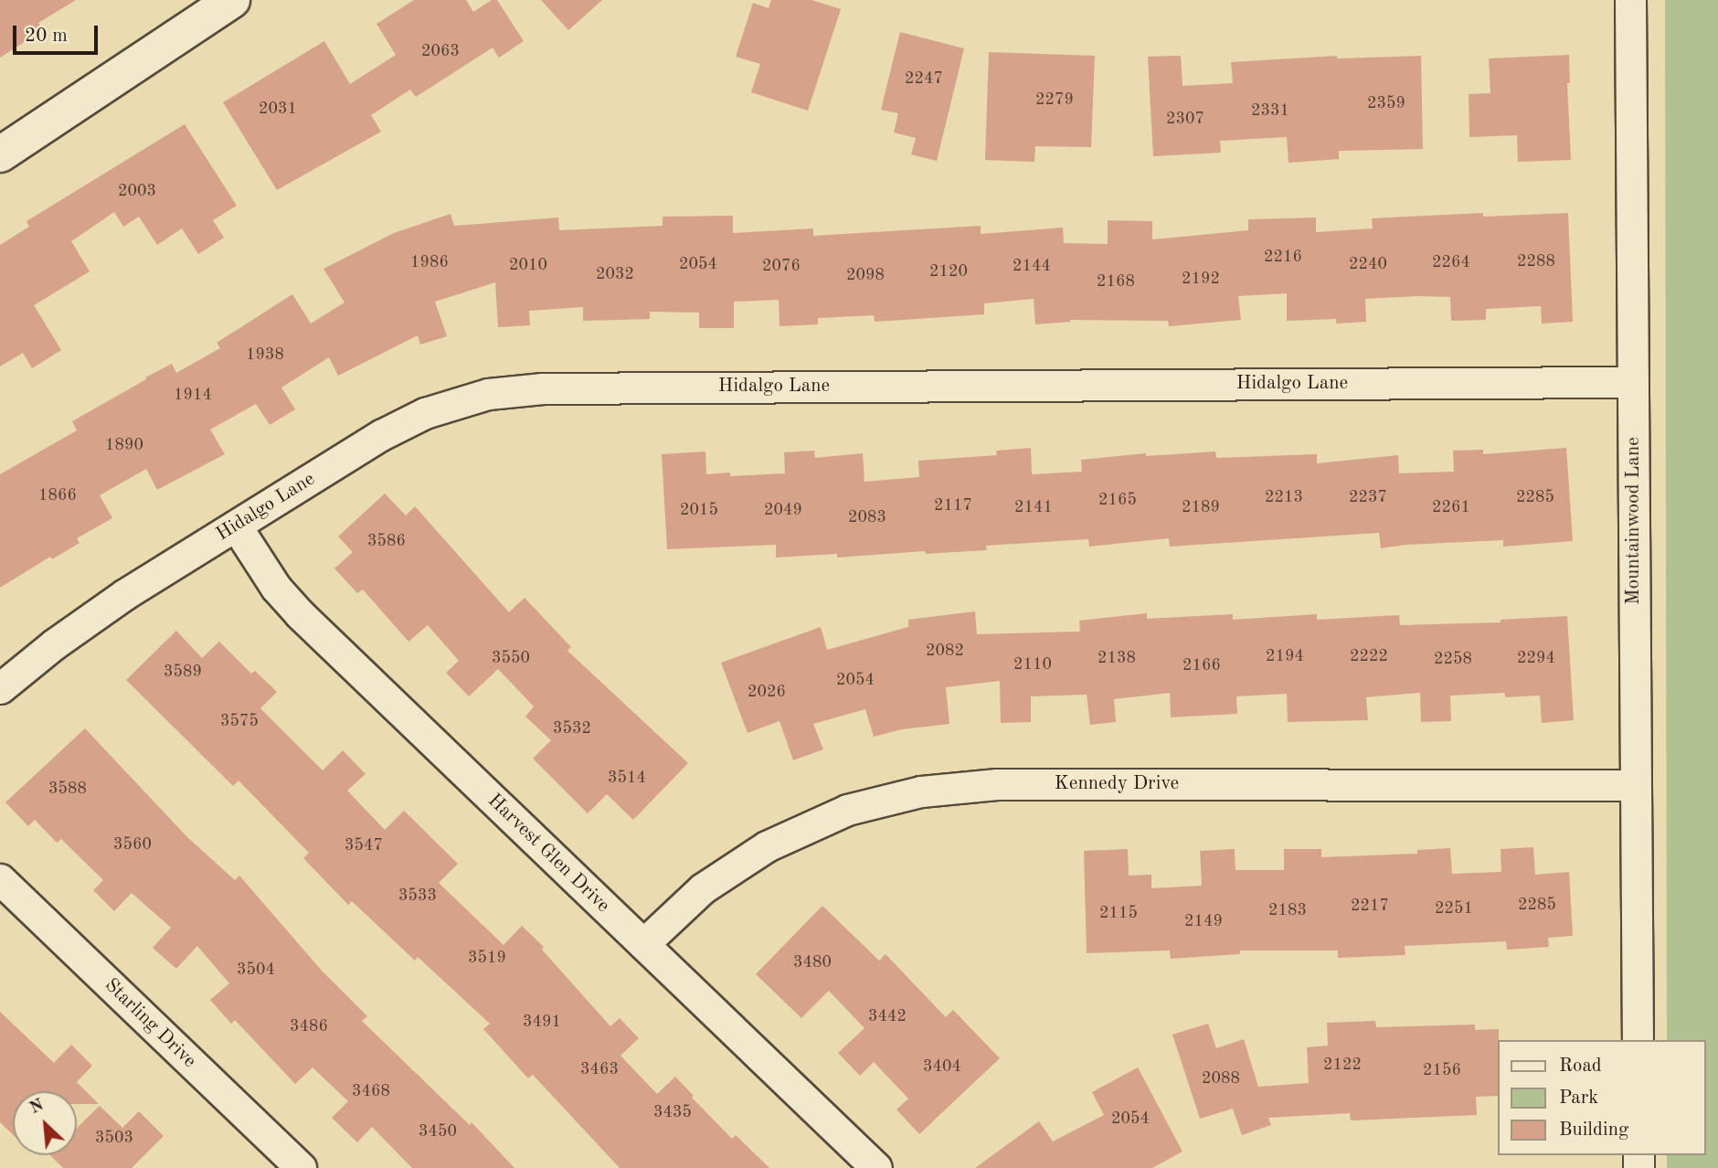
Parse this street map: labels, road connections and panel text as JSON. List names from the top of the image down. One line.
{"streets":{"street":["Hidalgo Lane","Mountainwood Lane","Kennedy Drive","Harvest Glen Drive","Starling Drive"]},"crossings":[["Hidalgo Lane","Mountainwood Lane"],["Hidalgo Lane","Harvest Glen Drive"],["Mountainwood Lane","Kennedy Drive"],["Kennedy Drive","Harvest Glen Drive"]],"house_numbers":["2063","2247","2279","2359","2031","2331","2307","2003","2216","2288","1986","2264","2054","2240","2010","2076","2144","2120","2032","2098","2192","2168","1938","1914","1890","1866","2213","2237","2285","2165","2117","2141","2189","2261","2015","2049","2083","3586","2082","2194","2222","3550","2138","2294","2258","2110","2166","3589","2054","2026","3575","3532","3514","3588","3560","3547","3533","2285","2217","2251","2183","2115","2149","3519","3480","3504","3442","3491","3486","2122","3404","3463","2156","2088","3468","3435","2054","3450","3503"],"legend":["Road","Park","Building"],"scale_bar":"20 m","north":"top left"}
